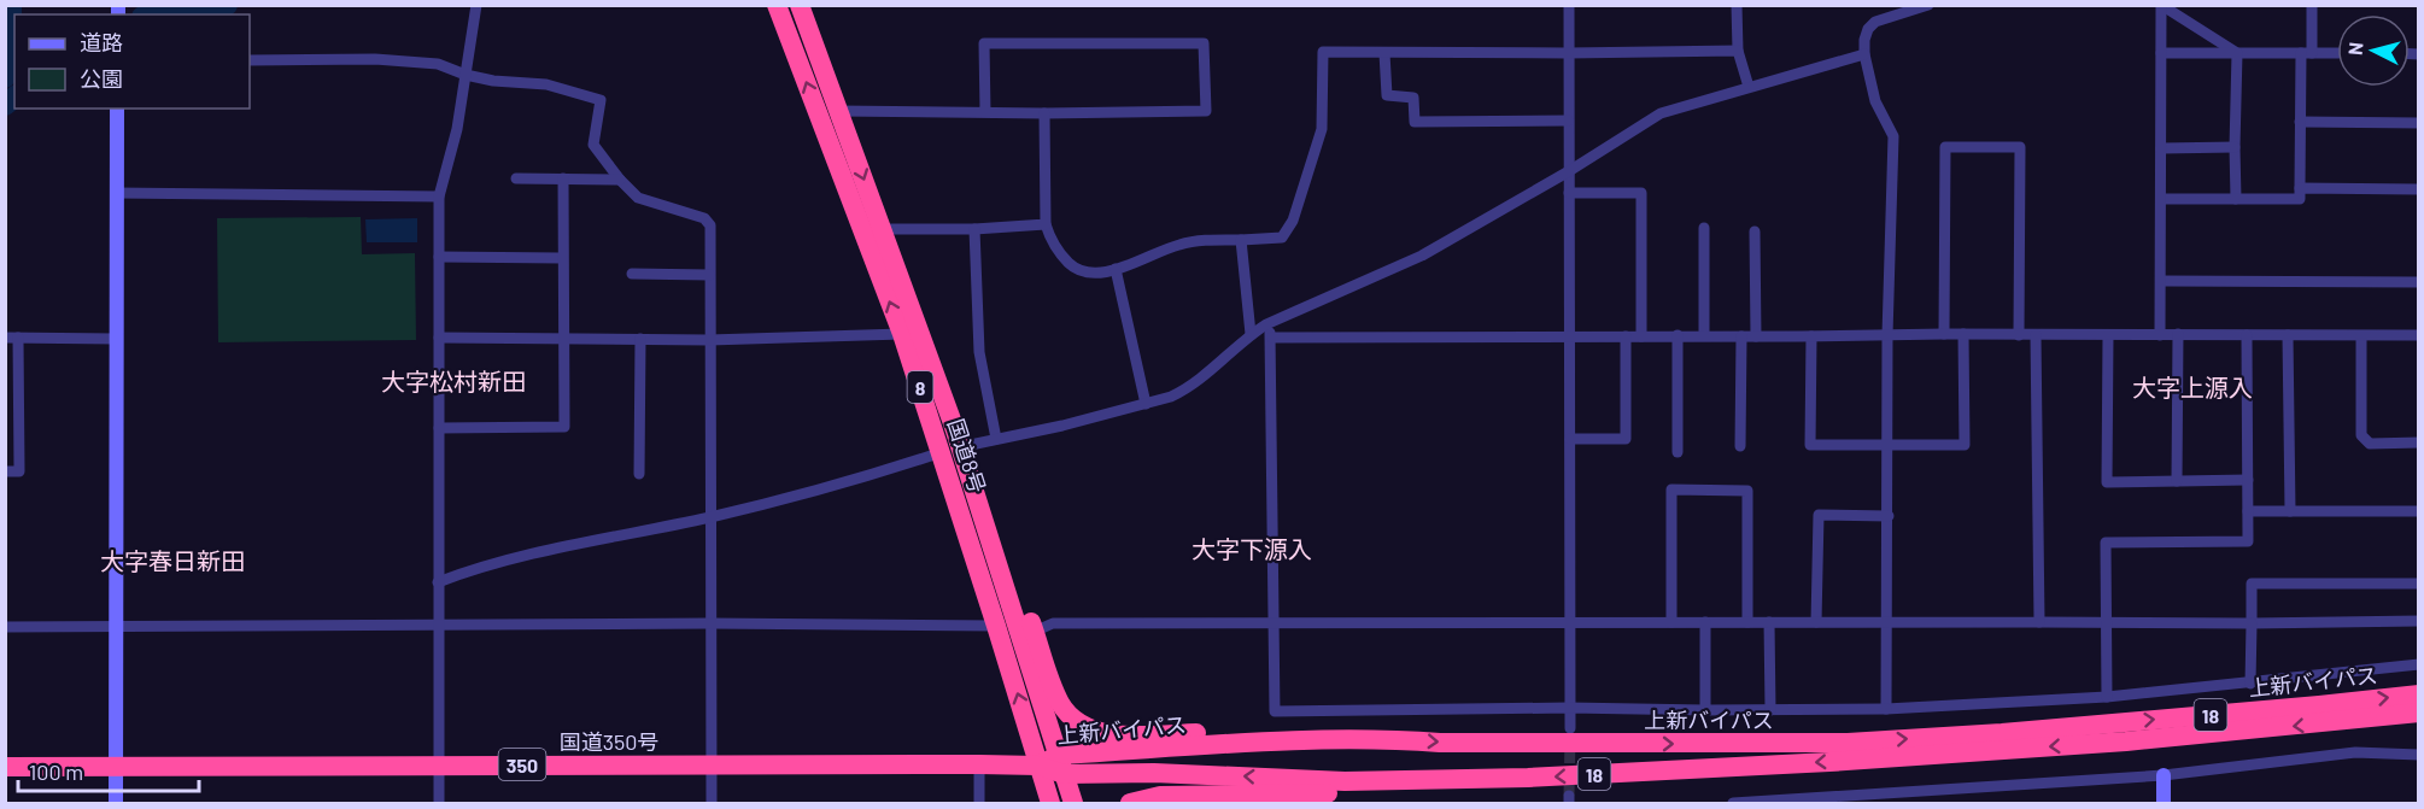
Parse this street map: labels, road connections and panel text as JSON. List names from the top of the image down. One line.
{"streets":{"highway":["8","国道8号","上新バイパス","18","国道350号","350"]},"crossings":[["国道8号","上新バイパス"],["国道8号","国道350号"],["上新バイパス","国道350号"]],"districts":["大字松村新田","大字上源入","大字下源入","大字春日新田"],"legend":["道路","公園"],"scale_bar":"100 m","north":"left"}
